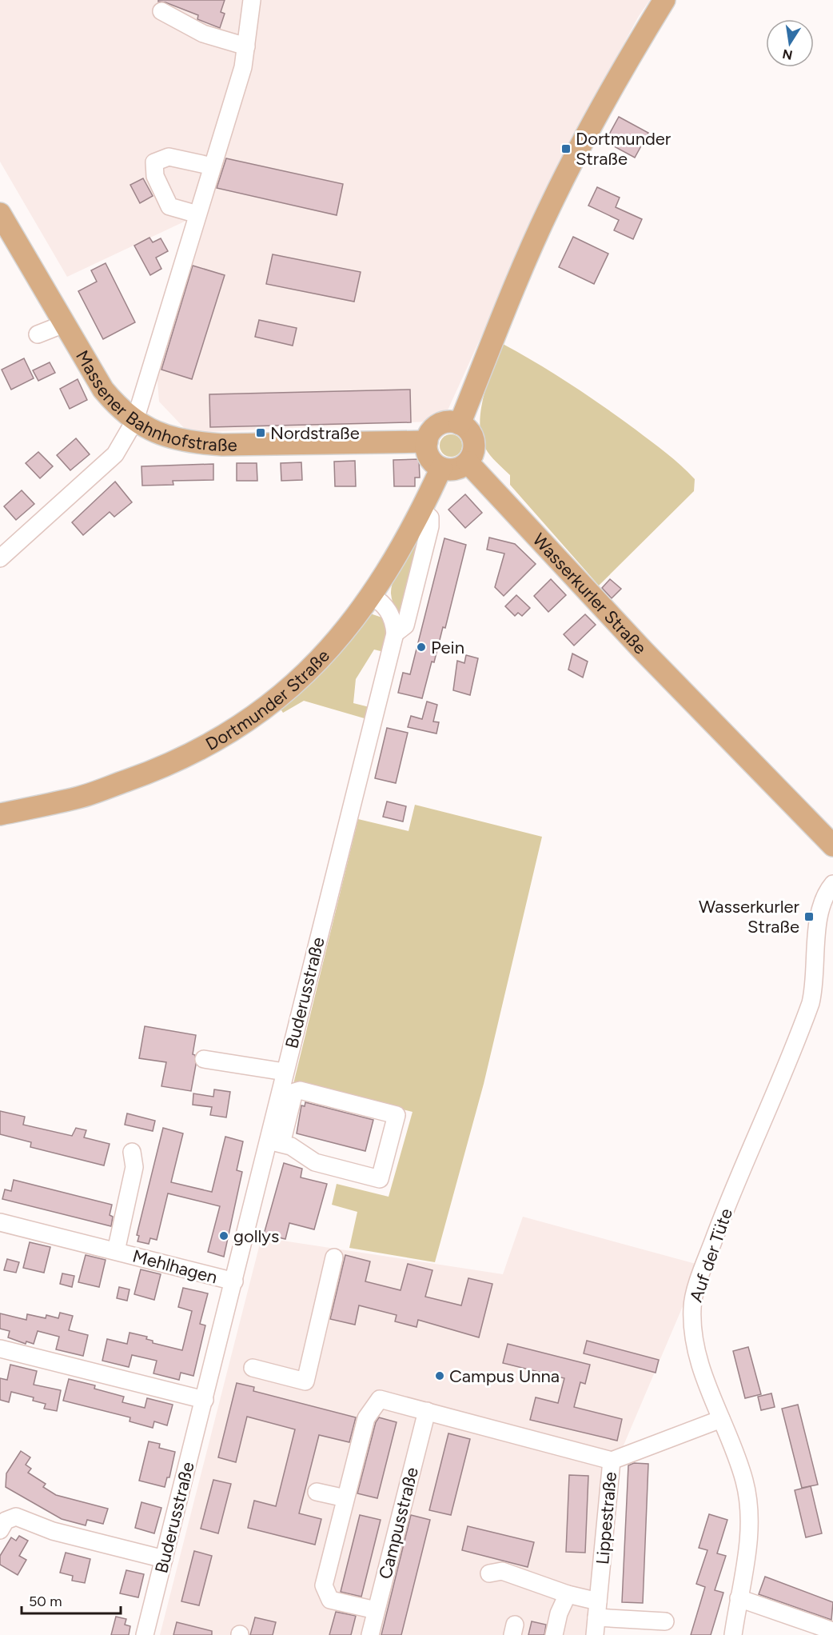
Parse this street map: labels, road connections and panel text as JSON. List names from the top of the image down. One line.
{"streets":{"main road":["Massener Bahnhofstraße","Wasserkurler Straße","Dortmunder Straße"],"street":["Buderusstraße","Auf der Tüte","Mehlhagen","Lippestraße","Campusstraße"]},"crossings":[["Massener Bahnhofstraße","Wasserkurler Straße"],["Massener Bahnhofstraße","Dortmunder Straße"],["Wasserkurler Straße","Dortmunder Straße"],["Dortmunder Straße","Buderusstraße"],["Buderusstraße","Mehlhagen"],["Auf der Tüte","Lippestraße"]],"places":{"transit":["Dortmunder Straße","Nordstraße","Wasserkurler Straße"],"other":["Pein","gollys","Campus Unna"]},"scale_bar":"50 m","north":"bottom"}
